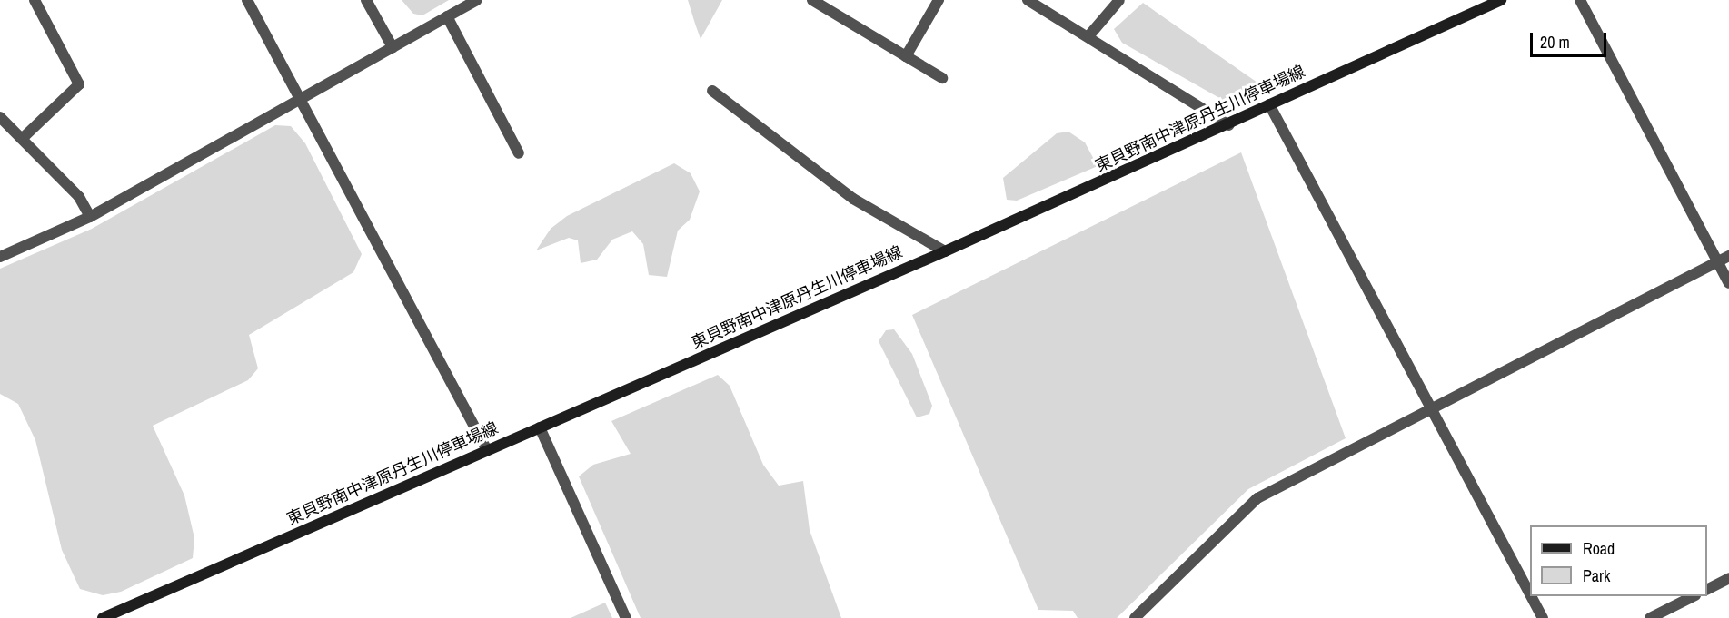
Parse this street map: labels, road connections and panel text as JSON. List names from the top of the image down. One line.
{"streets":{"main road":["東貝野南中津原丹生川停車場線"]},"legend":["Road","Park"],"scale_bar":"20 m"}
